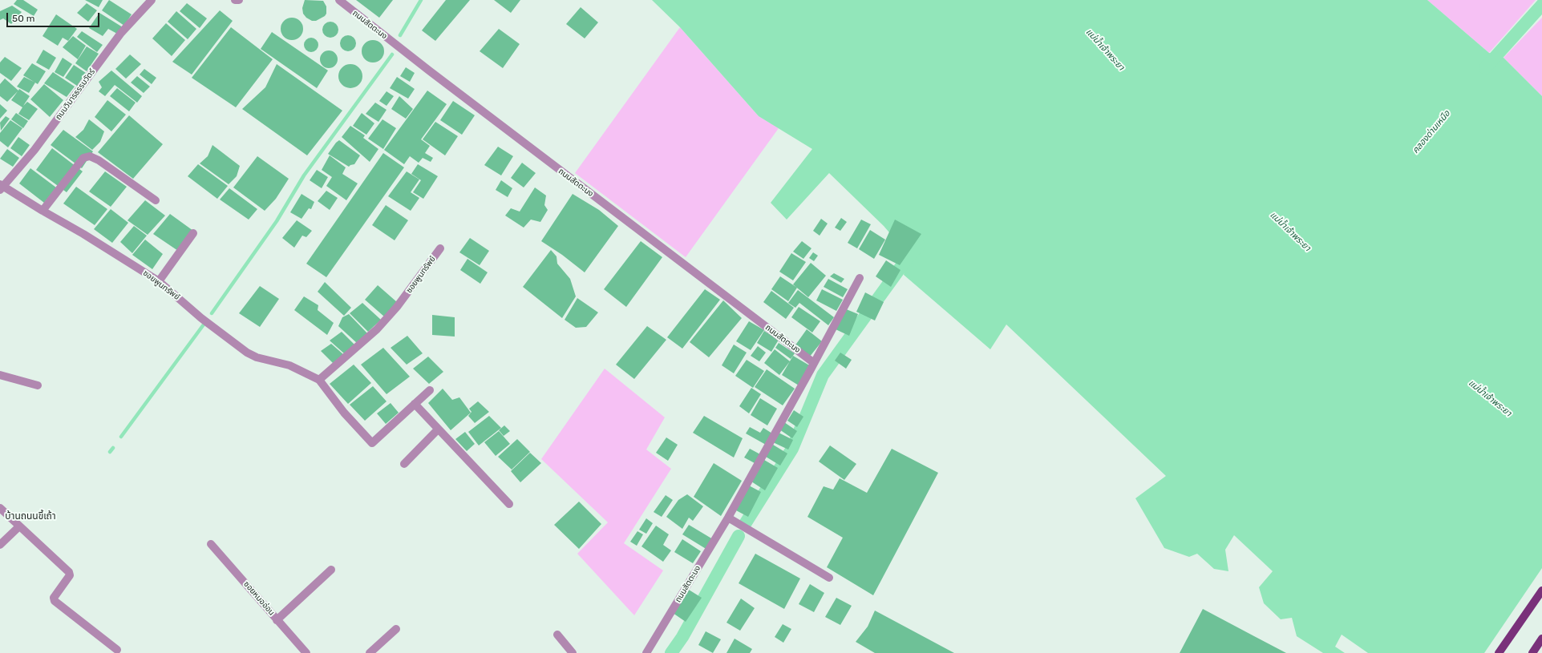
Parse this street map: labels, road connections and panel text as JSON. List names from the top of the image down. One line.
{"streets":{"street":["ถนนสัตตะนง","ถนนวิมารธรรมวัตร์","ซอยพูนทรัพย์","ซอยหมออ่อน"]},"crossings":[["ถนนวิมารธรรมวัตร์","ซอยพูนทรัพย์"]],"districts":["บ้านถนนขี้เถ้า"],"water":["แม่น้ำเจ้าพระยา","คลองด่านเหนือ"],"scale_bar":"50 m"}
